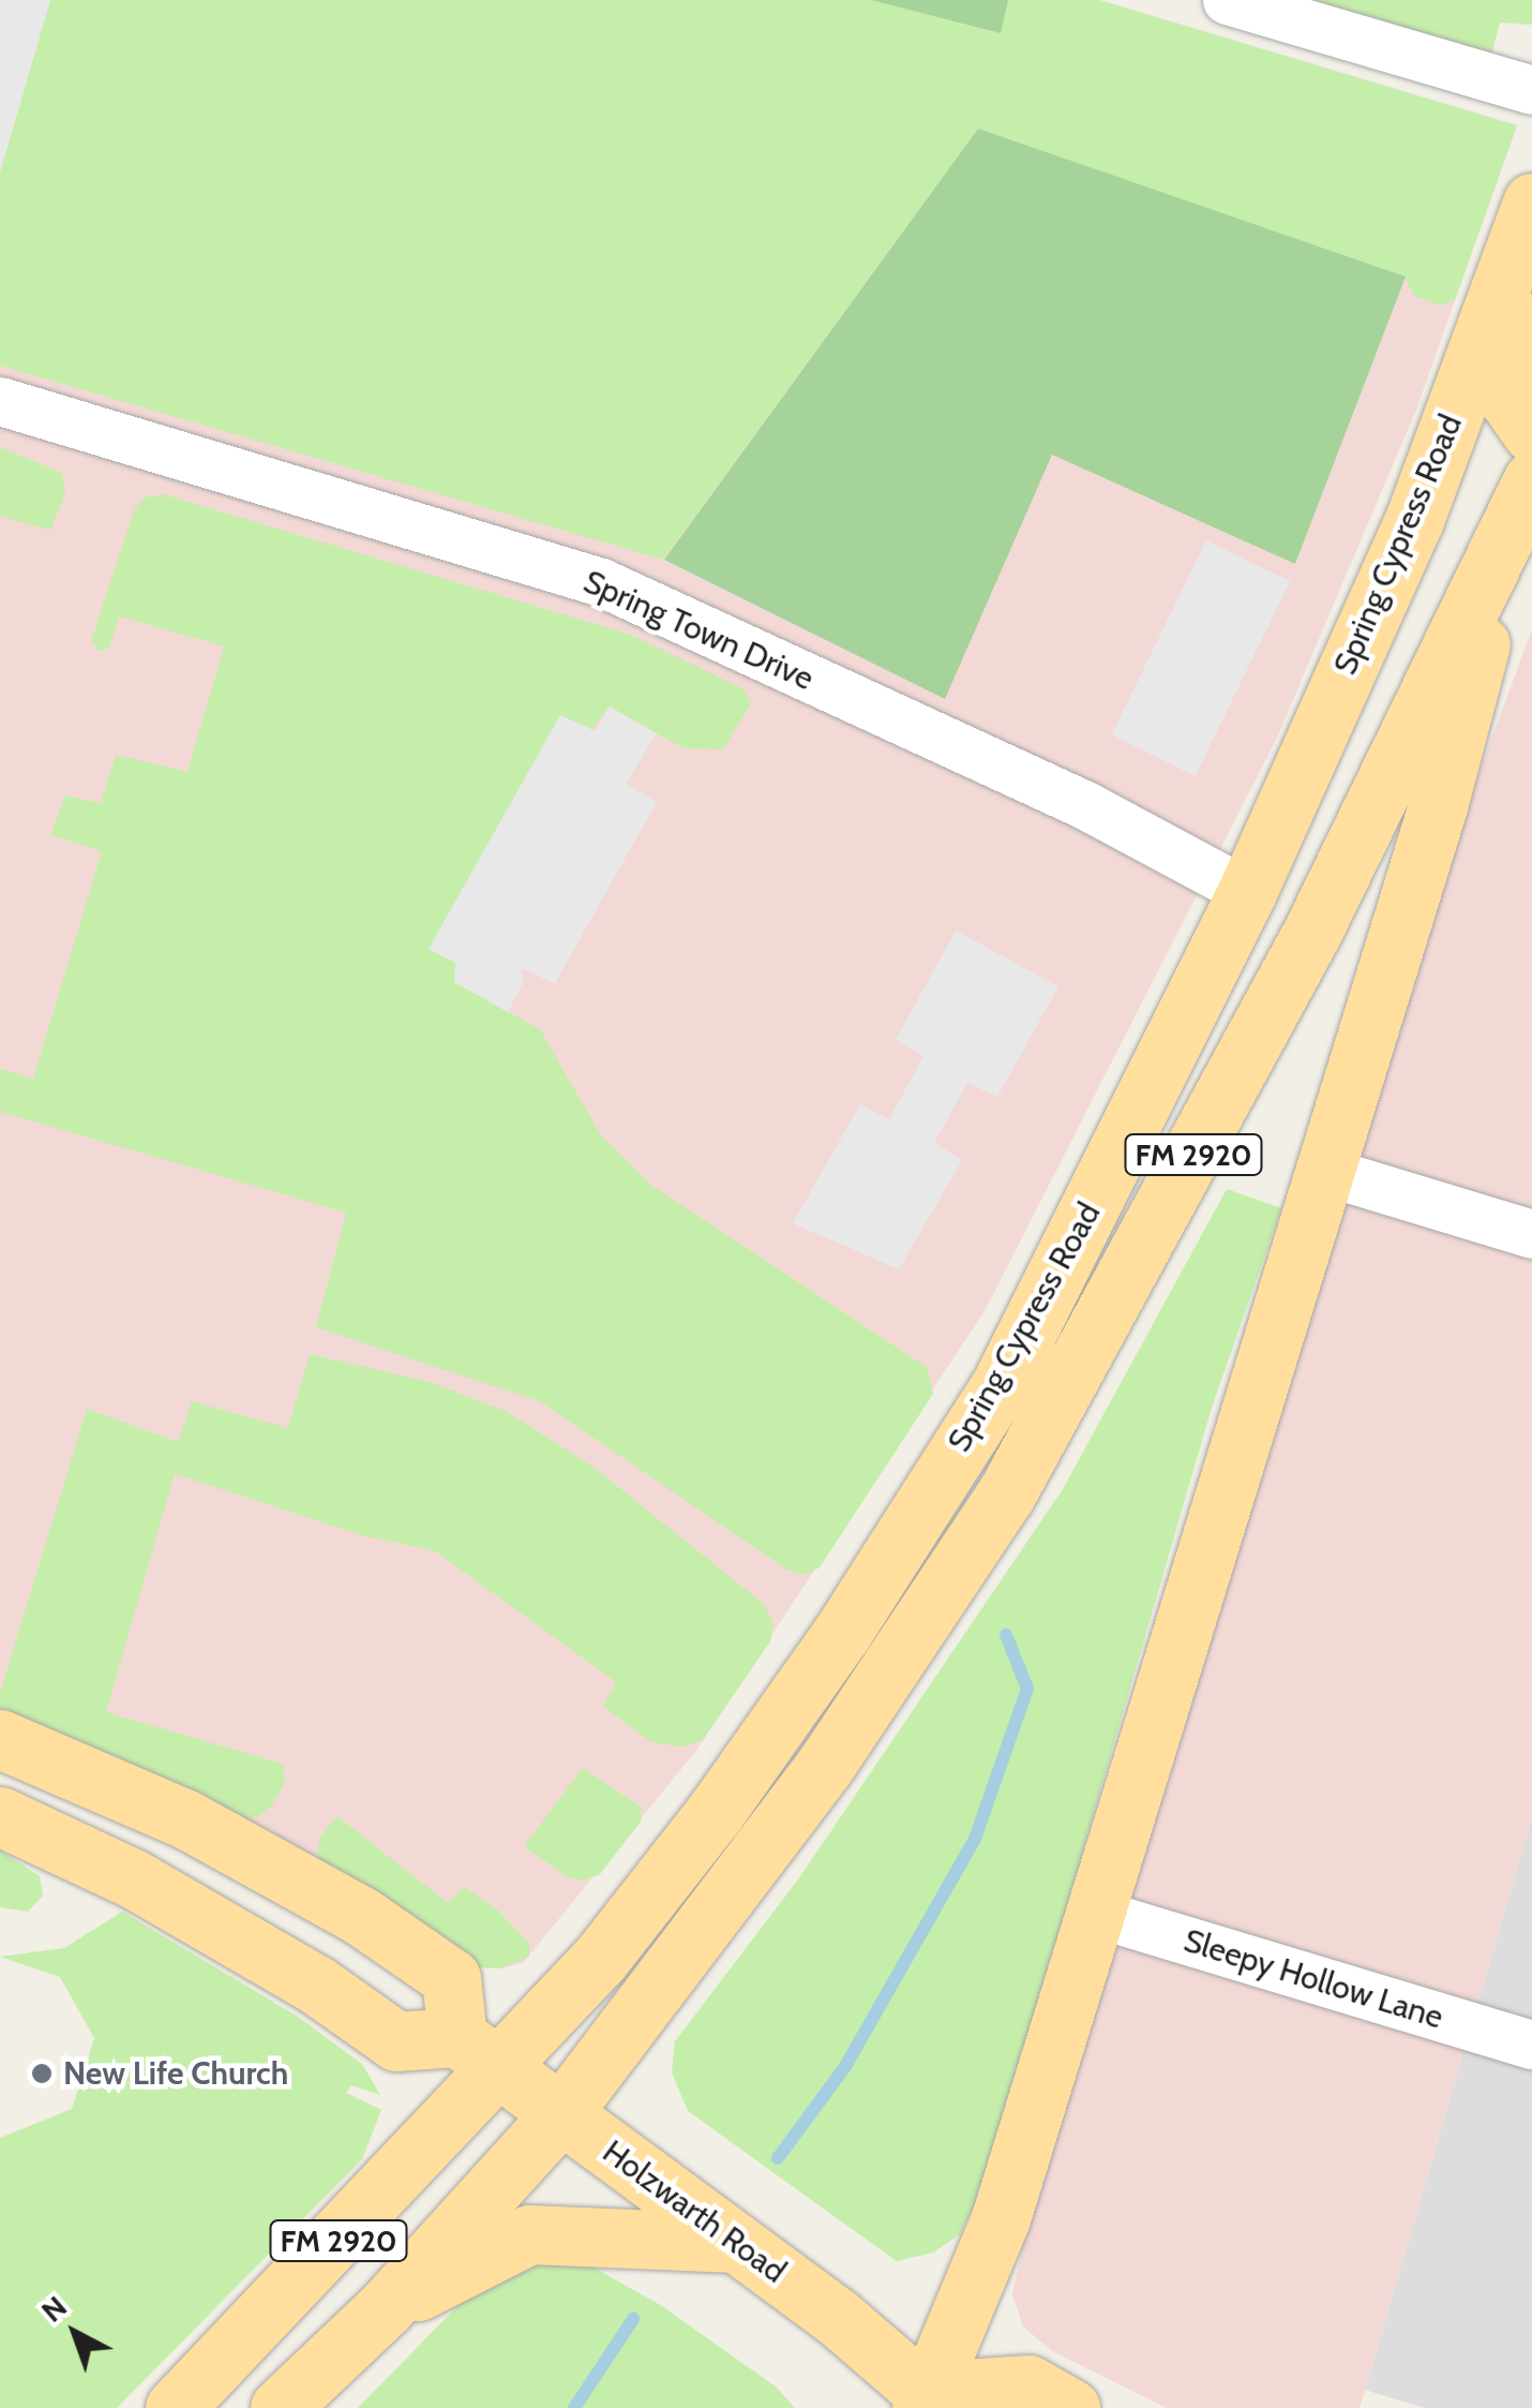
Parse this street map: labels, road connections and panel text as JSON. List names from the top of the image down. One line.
{"streets":{"main road":["Spring Cypress Road","FM 2920","Holzwarth Road"],"street":["Spring Town Drive","Sleepy Hollow Lane"]},"crossings":[["Spring Cypress Road","Spring Town Drive"],["Spring Cypress Road","FM 2920"],["Spring Cypress Road","Holzwarth Road"],["FM 2920","Holzwarth Road"]],"places":["New Life Church"],"north":"top left"}
